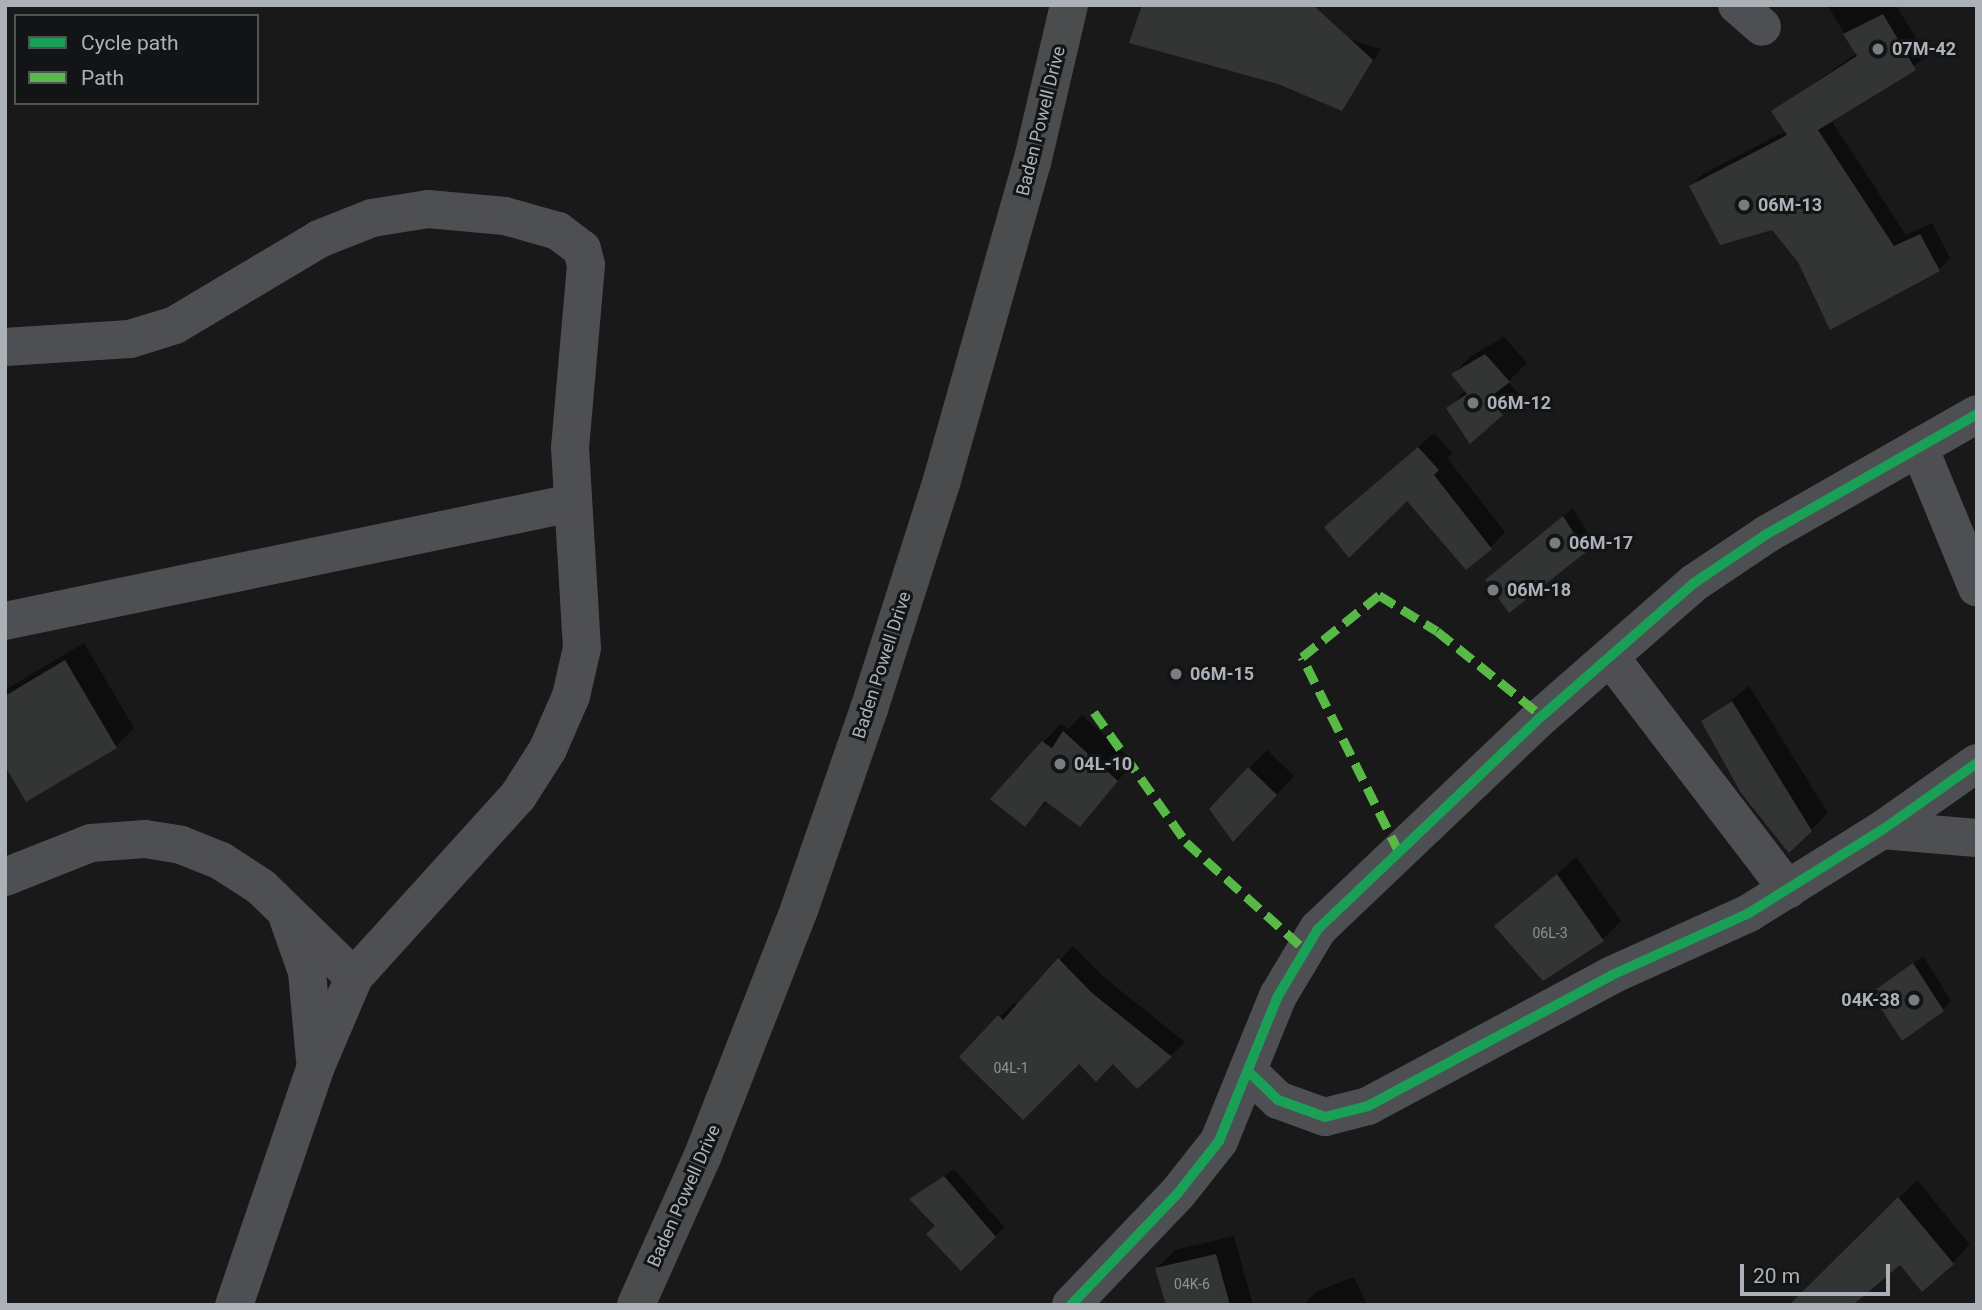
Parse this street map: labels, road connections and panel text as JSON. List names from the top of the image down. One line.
{"streets":{"main road":["Baden Powell Drive"]},"places":["07M-42","06M-13","06M-12","06M-17","06M-18","06M-15","04L-10","04K-38"],"house_numbers":["06L-3","04L-1","04K-6"],"legend":["Cycle path","Path"],"scale_bar":"20 m"}
